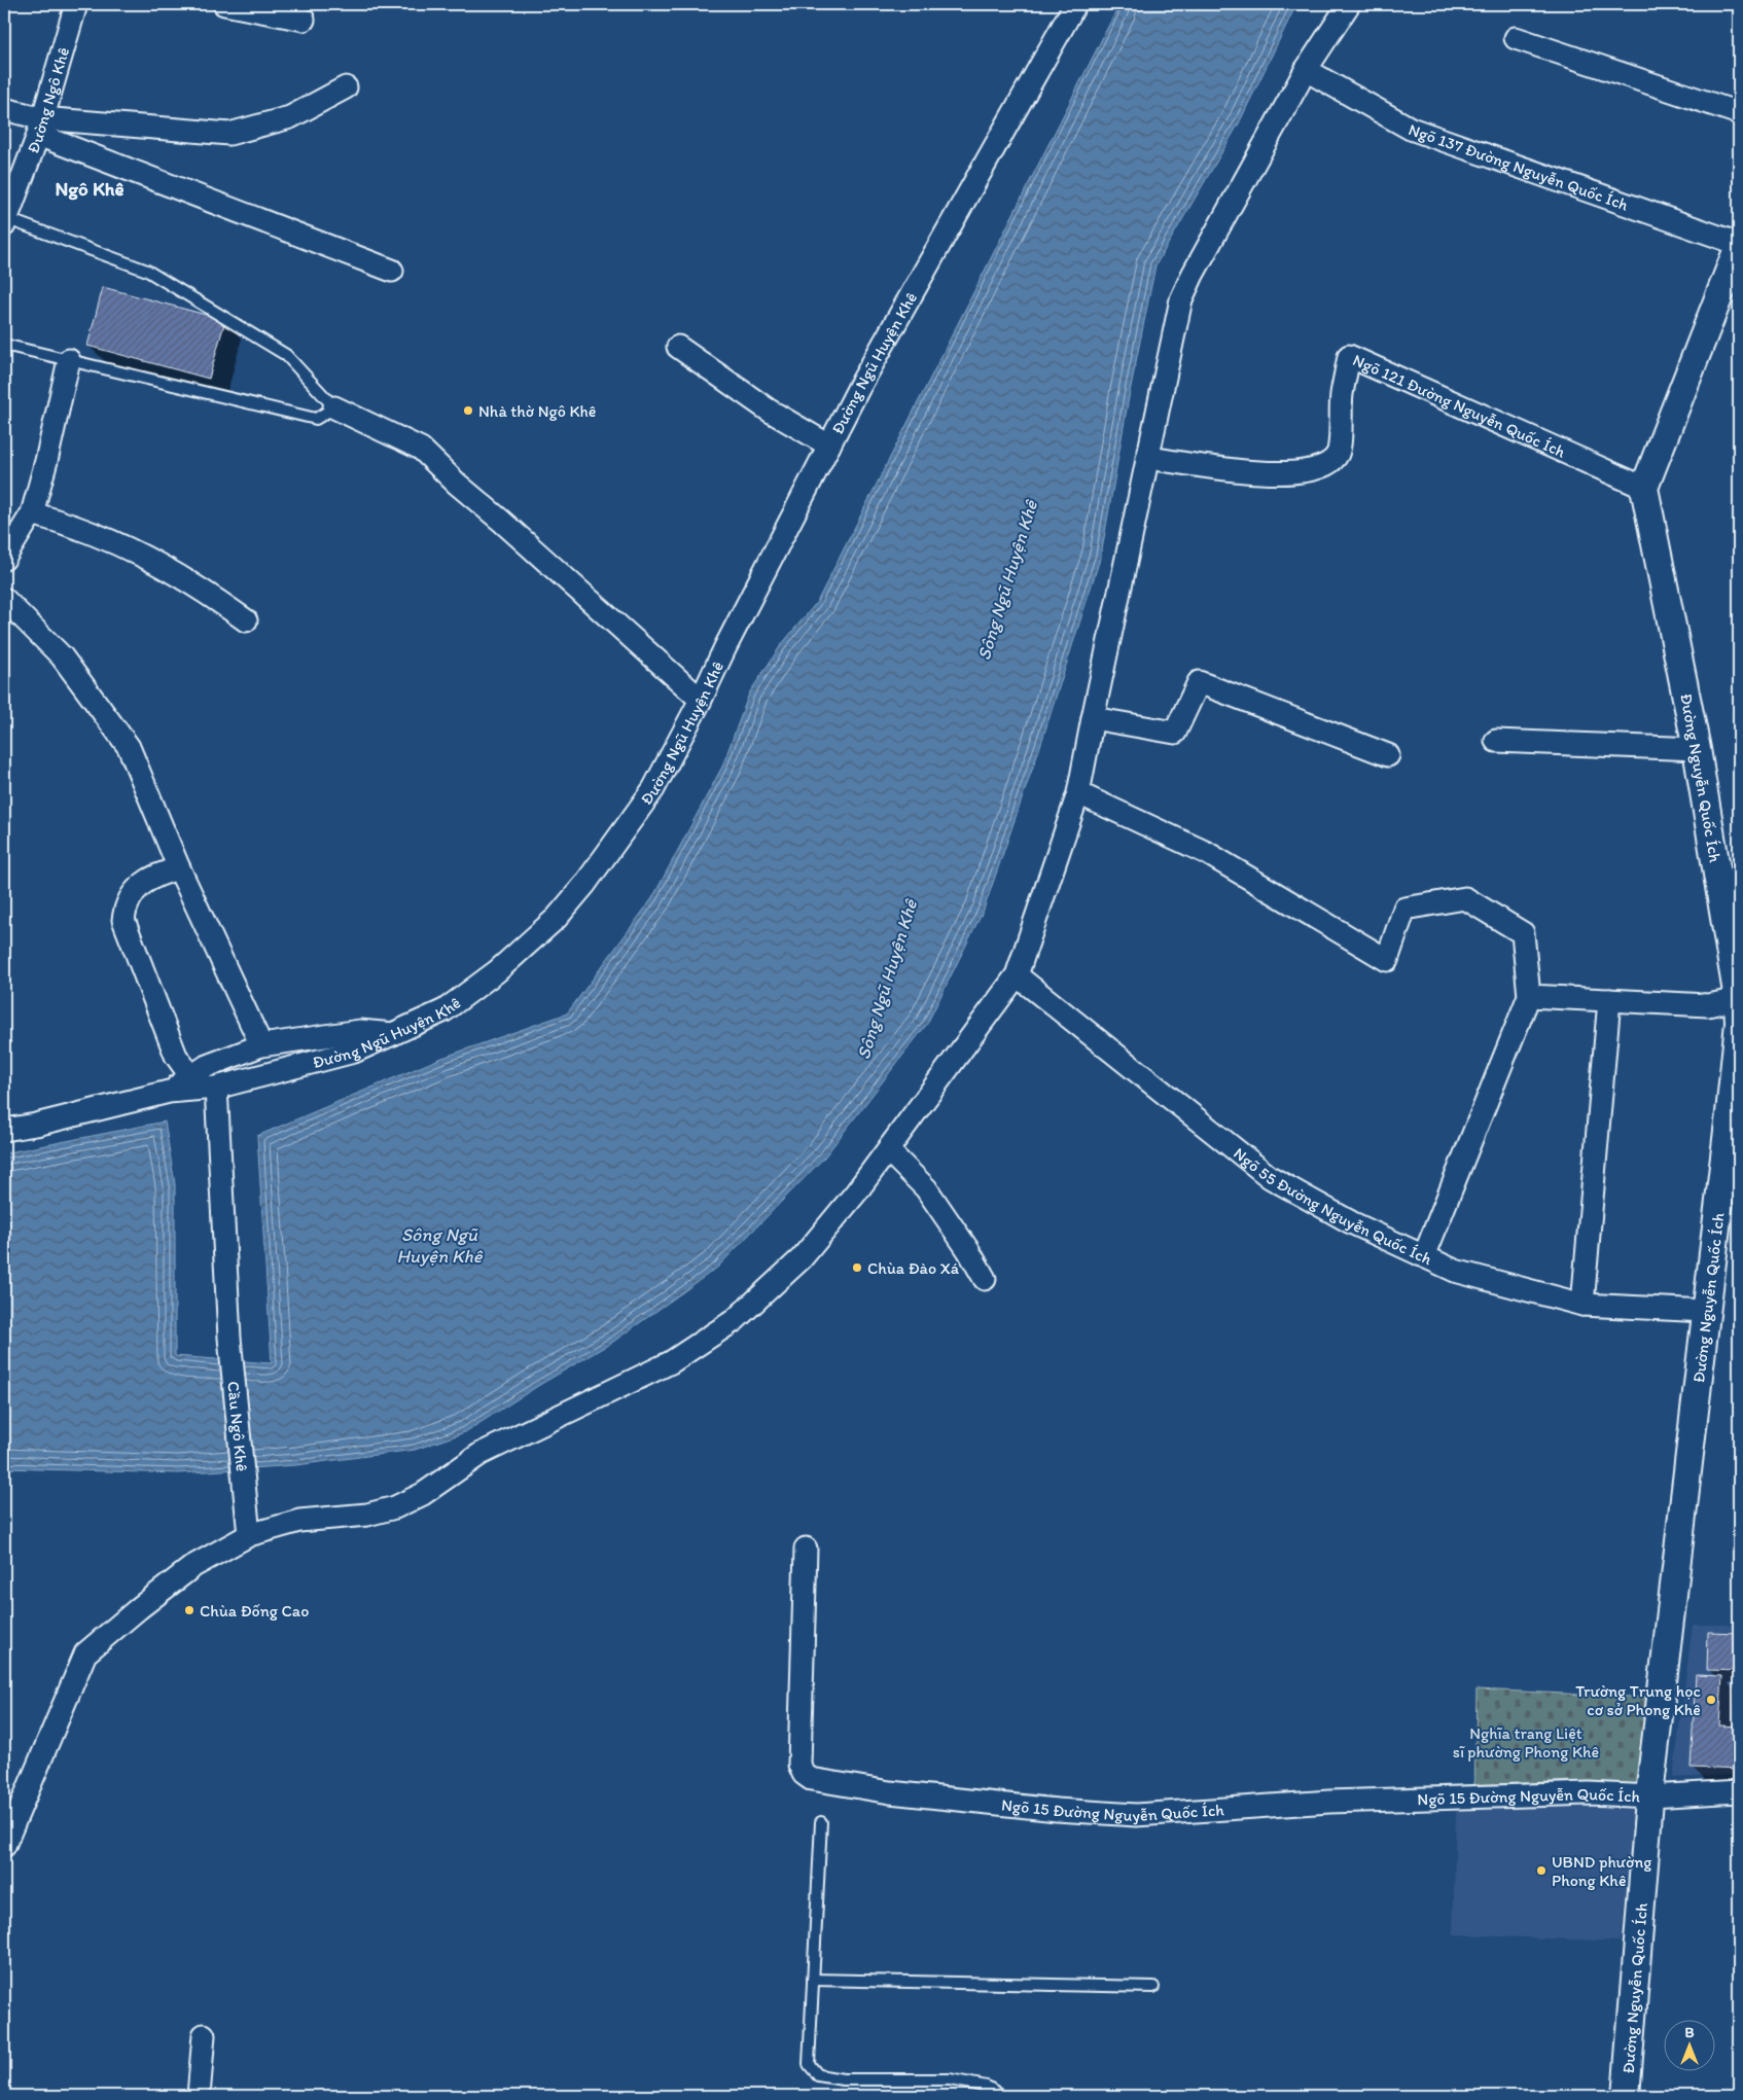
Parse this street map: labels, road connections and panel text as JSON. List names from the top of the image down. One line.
{"streets":{"street":["Đường Ngô Khê","Ngõ 137 Đường Nguyễn Quốc Ích","Đường Ngũ Huyện Khê","Ngõ 121 Đường Nguyễn Quốc Ích","Đường Nguyễn Quốc Ích","Ngõ 55 Đường Nguyễn Quốc Ích","Cầu Ngô Khê","Ngõ 15 Đường Nguyễn Quốc Ích"]},"crossings":[["Đường Ngũ Huyện Khê","Cầu Ngô Khê"],["Ngõ 121 Đường Nguyễn Quốc Ích","Đường Nguyễn Quốc Ích"],["Đường Nguyễn Quốc Ích","Ngõ 55 Đường Nguyễn Quốc Ích"],["Đường Nguyễn Quốc Ích","Ngõ 15 Đường Nguyễn Quốc Ích"]],"districts":["Ngô Khê"],"water":["Sông Ngũ Huyện Khê"],"parks":["Nghĩa trang Liệt sĩ phường Phong Khê"],"places":["Nhà thờ Ngô Khê","Chùa Đào Xá","Chùa Đống Cao","Trường Trung học cơ sở Phong Khê","UBND phường Phong Khê"],"north":"top"}
